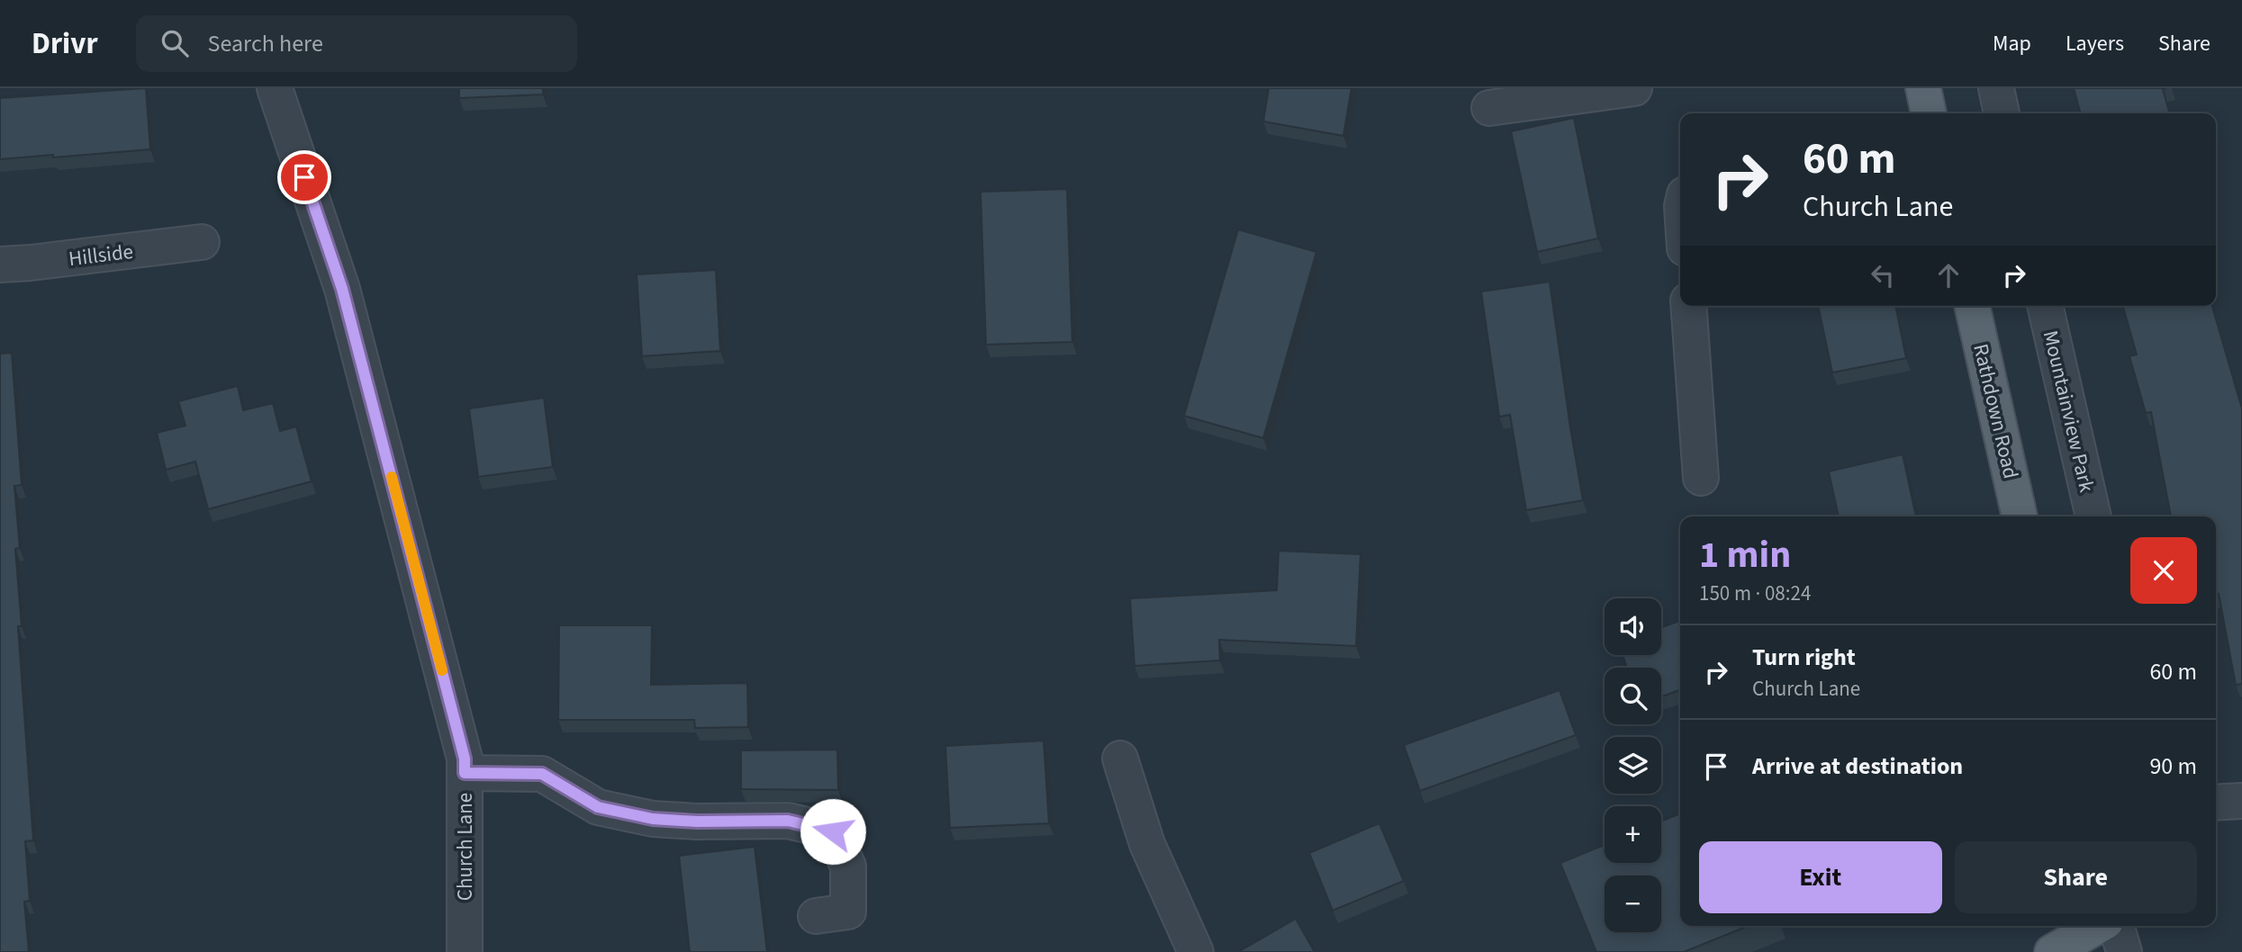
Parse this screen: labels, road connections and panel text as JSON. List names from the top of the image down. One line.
{"streets":{"main road":["Rathdown Road"],"street":["Hillside","Mountainview Park","Church Lane"]},"page":{"header":"Drivr","search":"Search here","nav":["Map","Layers","Share"],"turn":["60 m","Church Lane"],"heading":["1 min","150 m · 08:24"],"map_buttons":["+","−"],"list":[{"name":"Turn right","note":"Church Lane","value":"60 m"},{"name":"Arrive at destination","value":"90 m"}],"buttons":["Exit","Share"]}}
